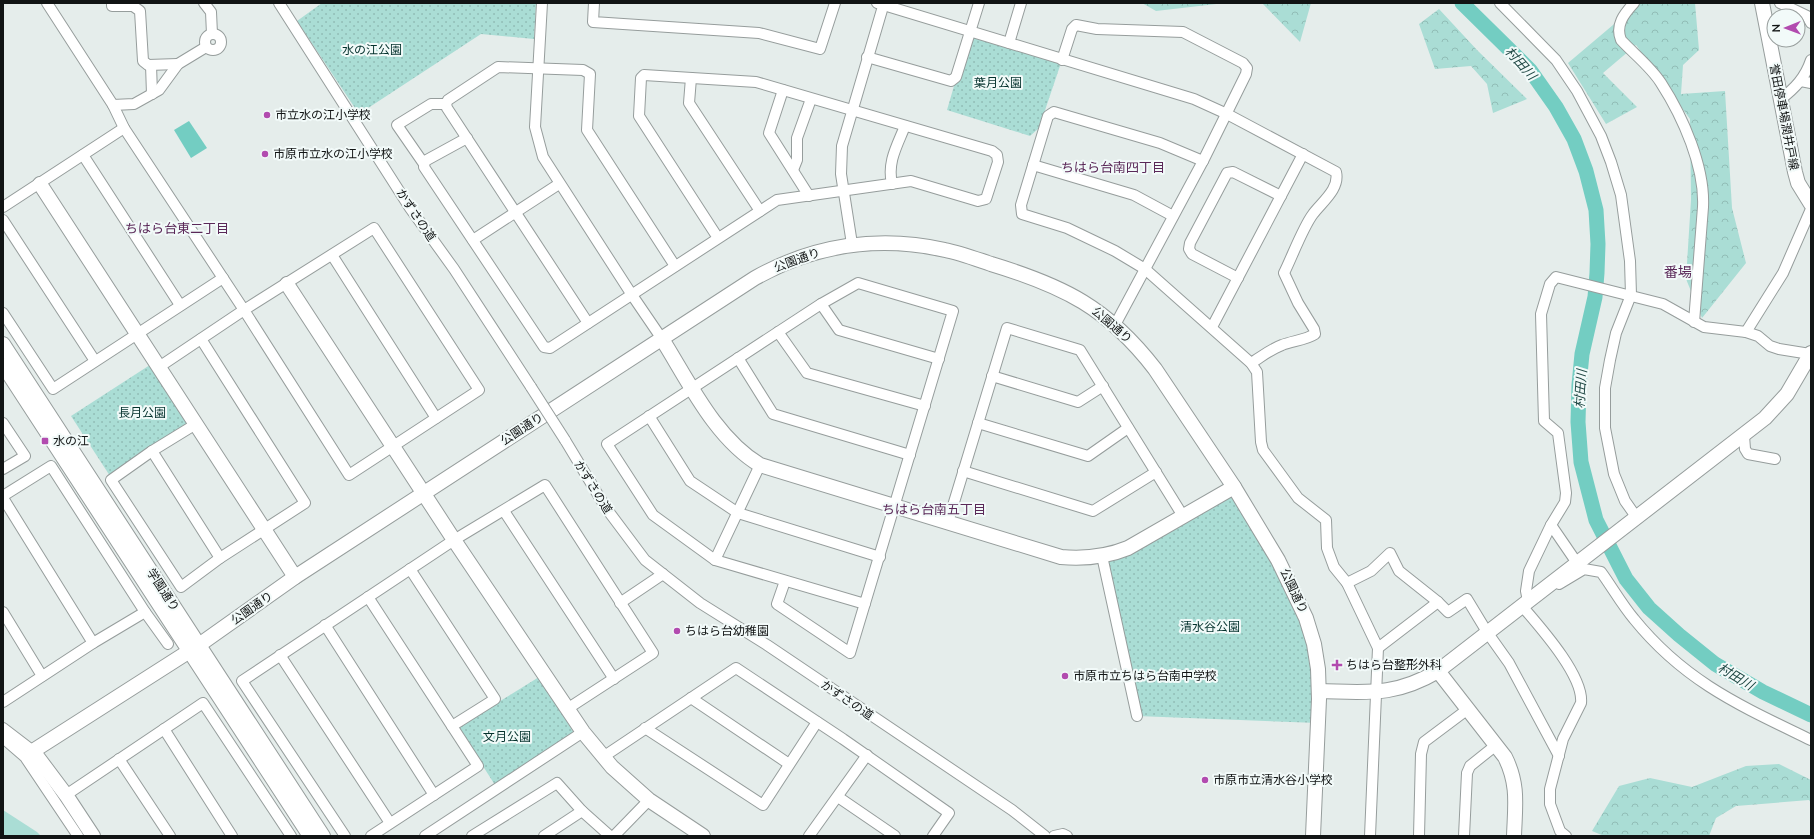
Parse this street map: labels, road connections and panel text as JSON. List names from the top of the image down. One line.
{"streets":{"street":["誉田停車場潤井戸線","かずさの道","公園通り","学園通り"]},"crossings":[["公園通り","学園通り"]],"districts":["ちはら台南四丁目","ちはら台東二丁目","番場","ちはら台南五丁目"],"water":["村田川"],"parks":["水の江公園","葉月公園","長月公園","清水谷公園","文月公園"],"places":{"other":["市立水の江小学校","市原市立水の江小学校","ちはら台幼稚園","市原市立ちはら台南中学校","市原市立清水谷小学校"],"transit":["水の江"],"health":["ちはら台整形外科"]},"north":"left"}
